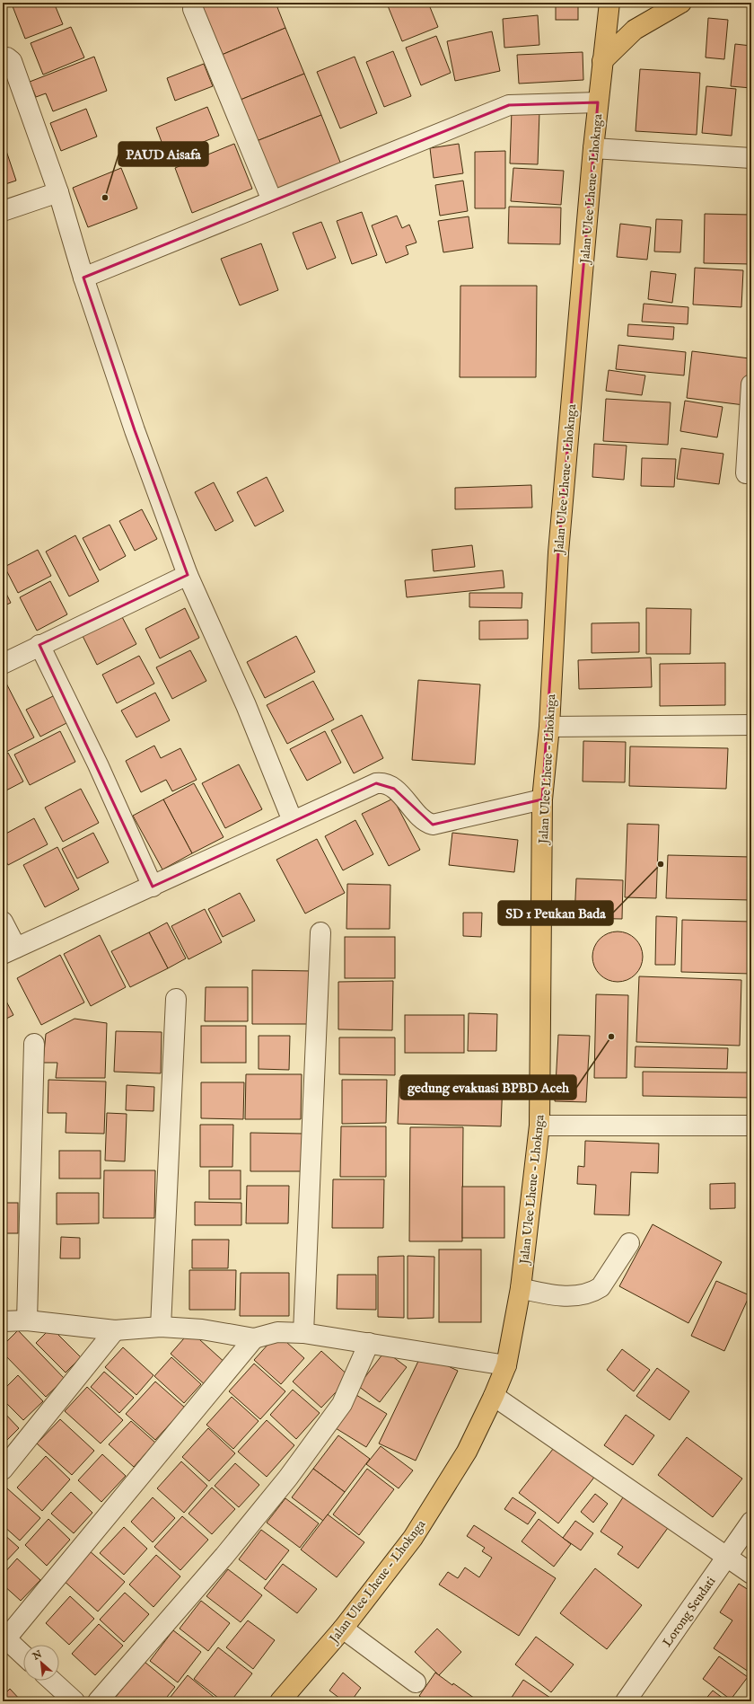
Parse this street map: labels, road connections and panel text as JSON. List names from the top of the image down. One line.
{"streets":{"main road":["Jalan Ulee Lheue - Lhoknga"],"street":["Lorong Seudati"]},"places":["PAUD Aisafa","SD 1 Peukan Bada","gedung evakuasi BPBD Aceh"],"north":"top left"}
